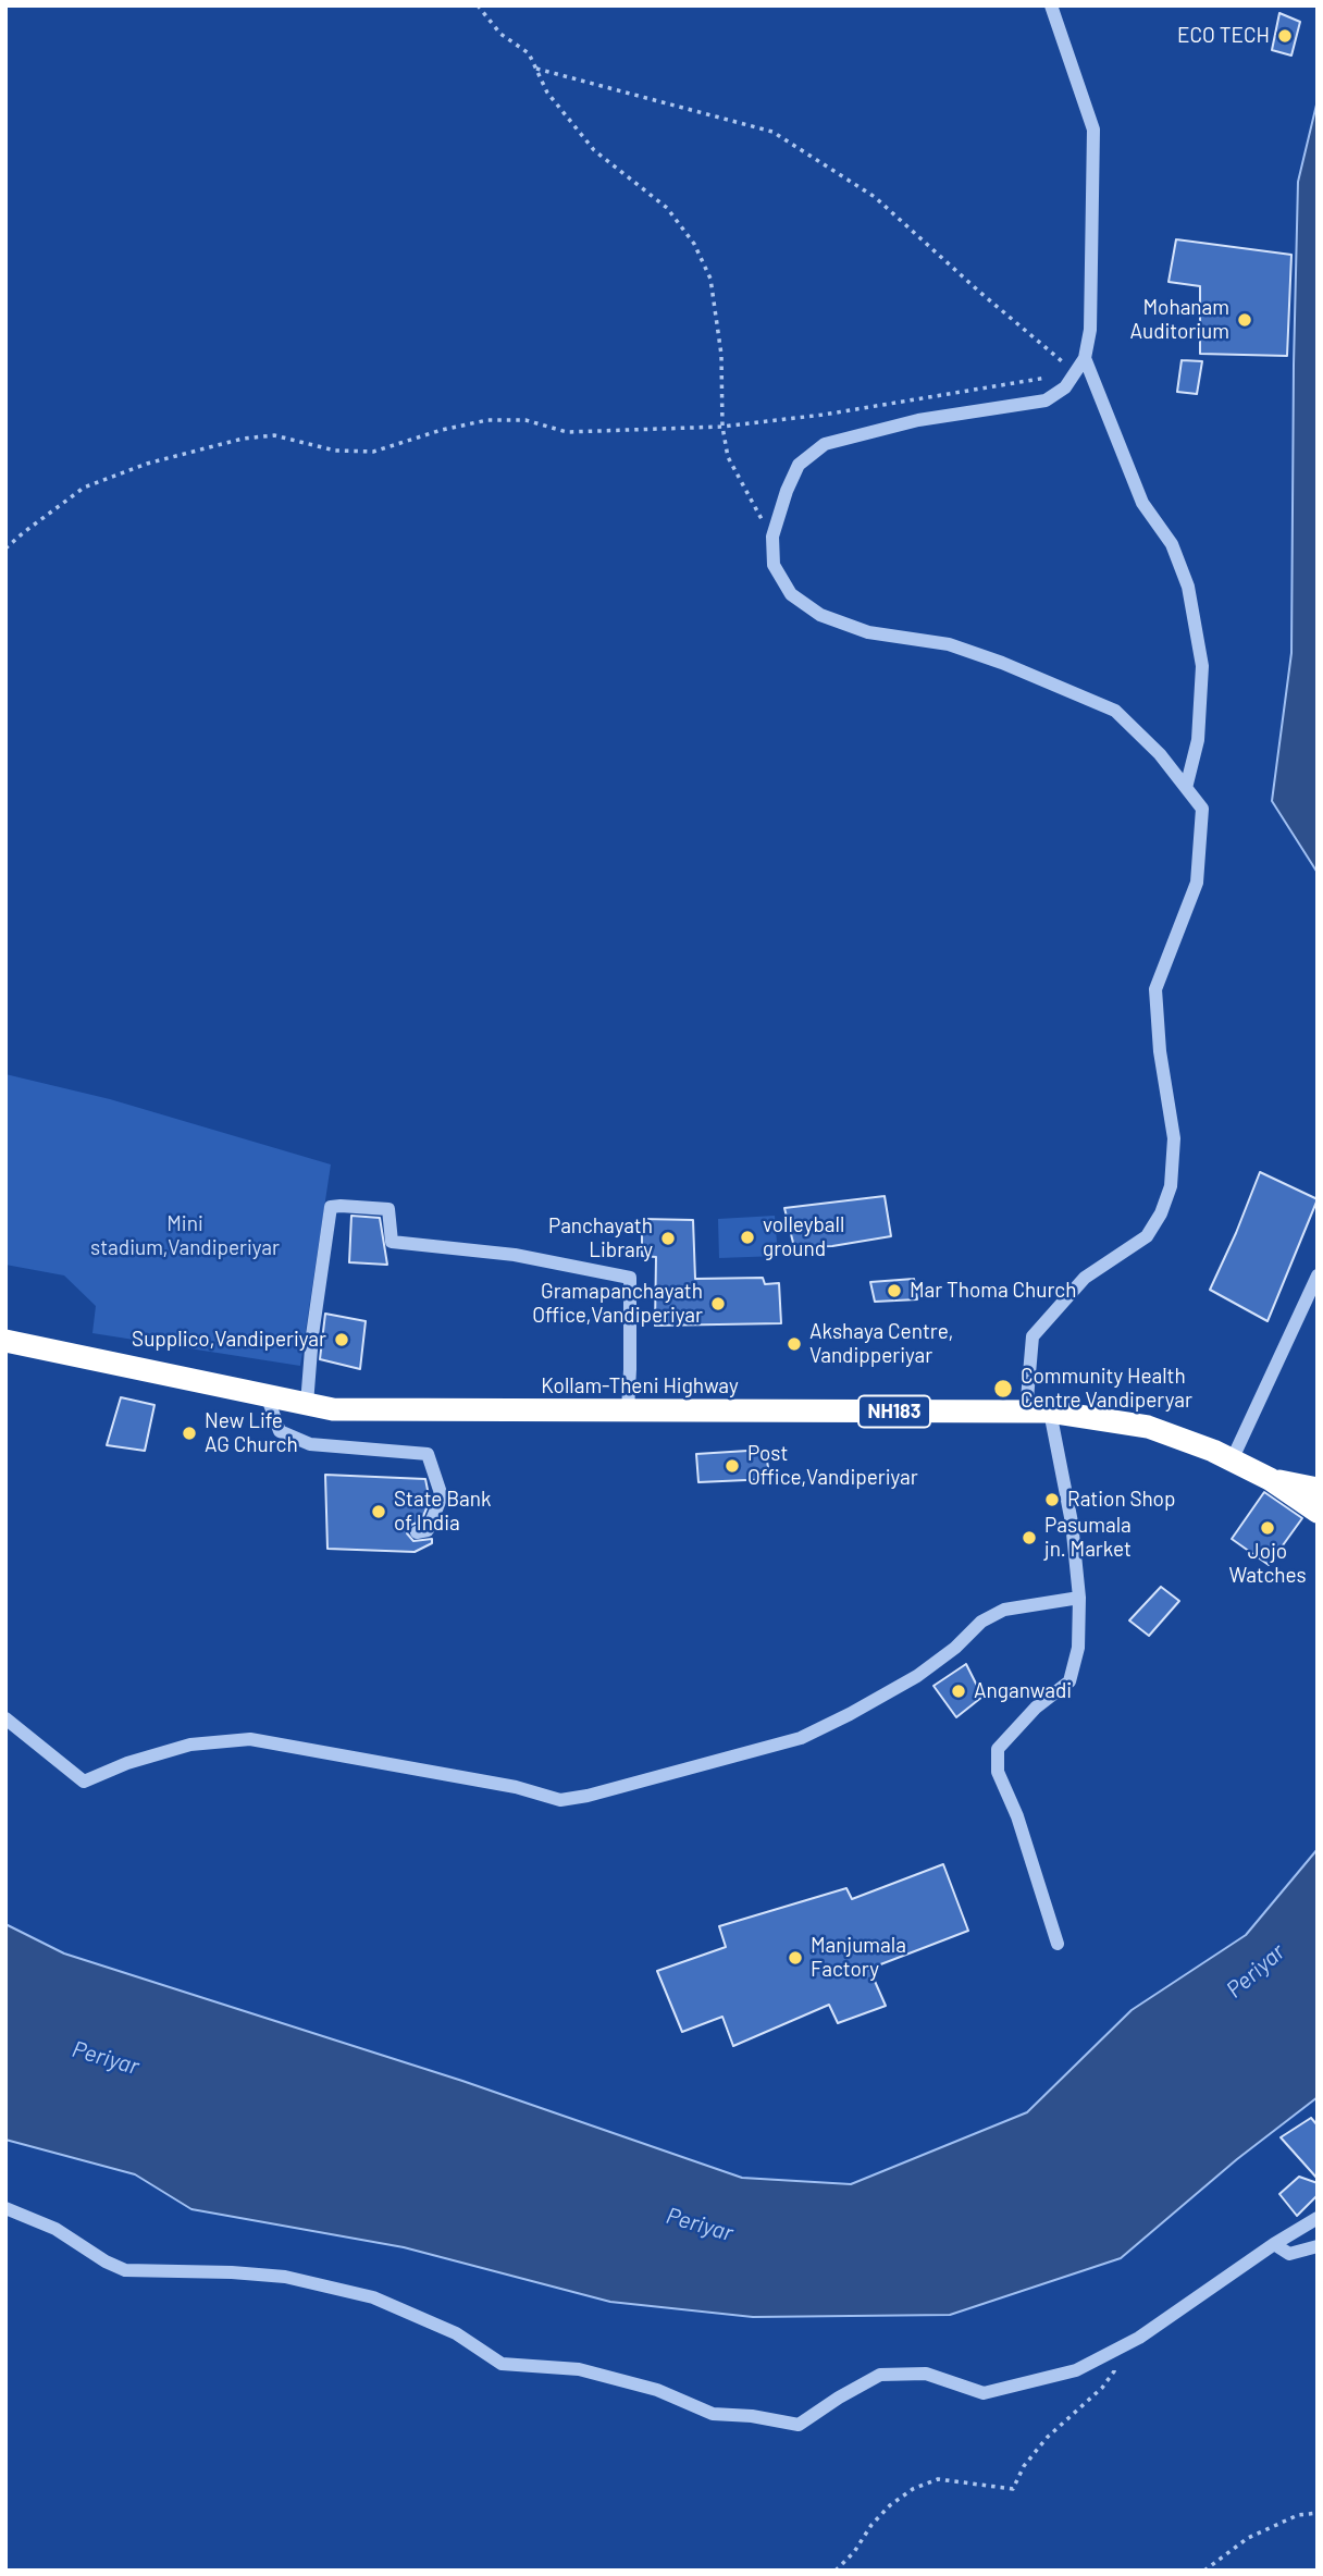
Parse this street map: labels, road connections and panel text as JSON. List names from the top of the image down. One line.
{"streets":{"highway":["Kollam-Theni Highway","NH183"]},"crossings":[["Kollam-Theni Highway","NH183"]],"water":["Periyar"],"parks":["Mini stadium,Vandiperiyar"],"places":["ECO TECH","Mohanam Auditorium","volleyball ground","Panchayath Library","Mar Thoma Church","Gramapanchayath Office,Vandiperiyar","Supplico,Vandiperiyar","Akshaya Centre, Vandipperiyar","Community Health Centre Vandiperyar","New Life AG Church","Post Office,Vandiperiyar","Ration Shop","State Bank of India","Jojo Watches","Pasumala jn. Market","Anganwadi","Manjumala Factory"]}
